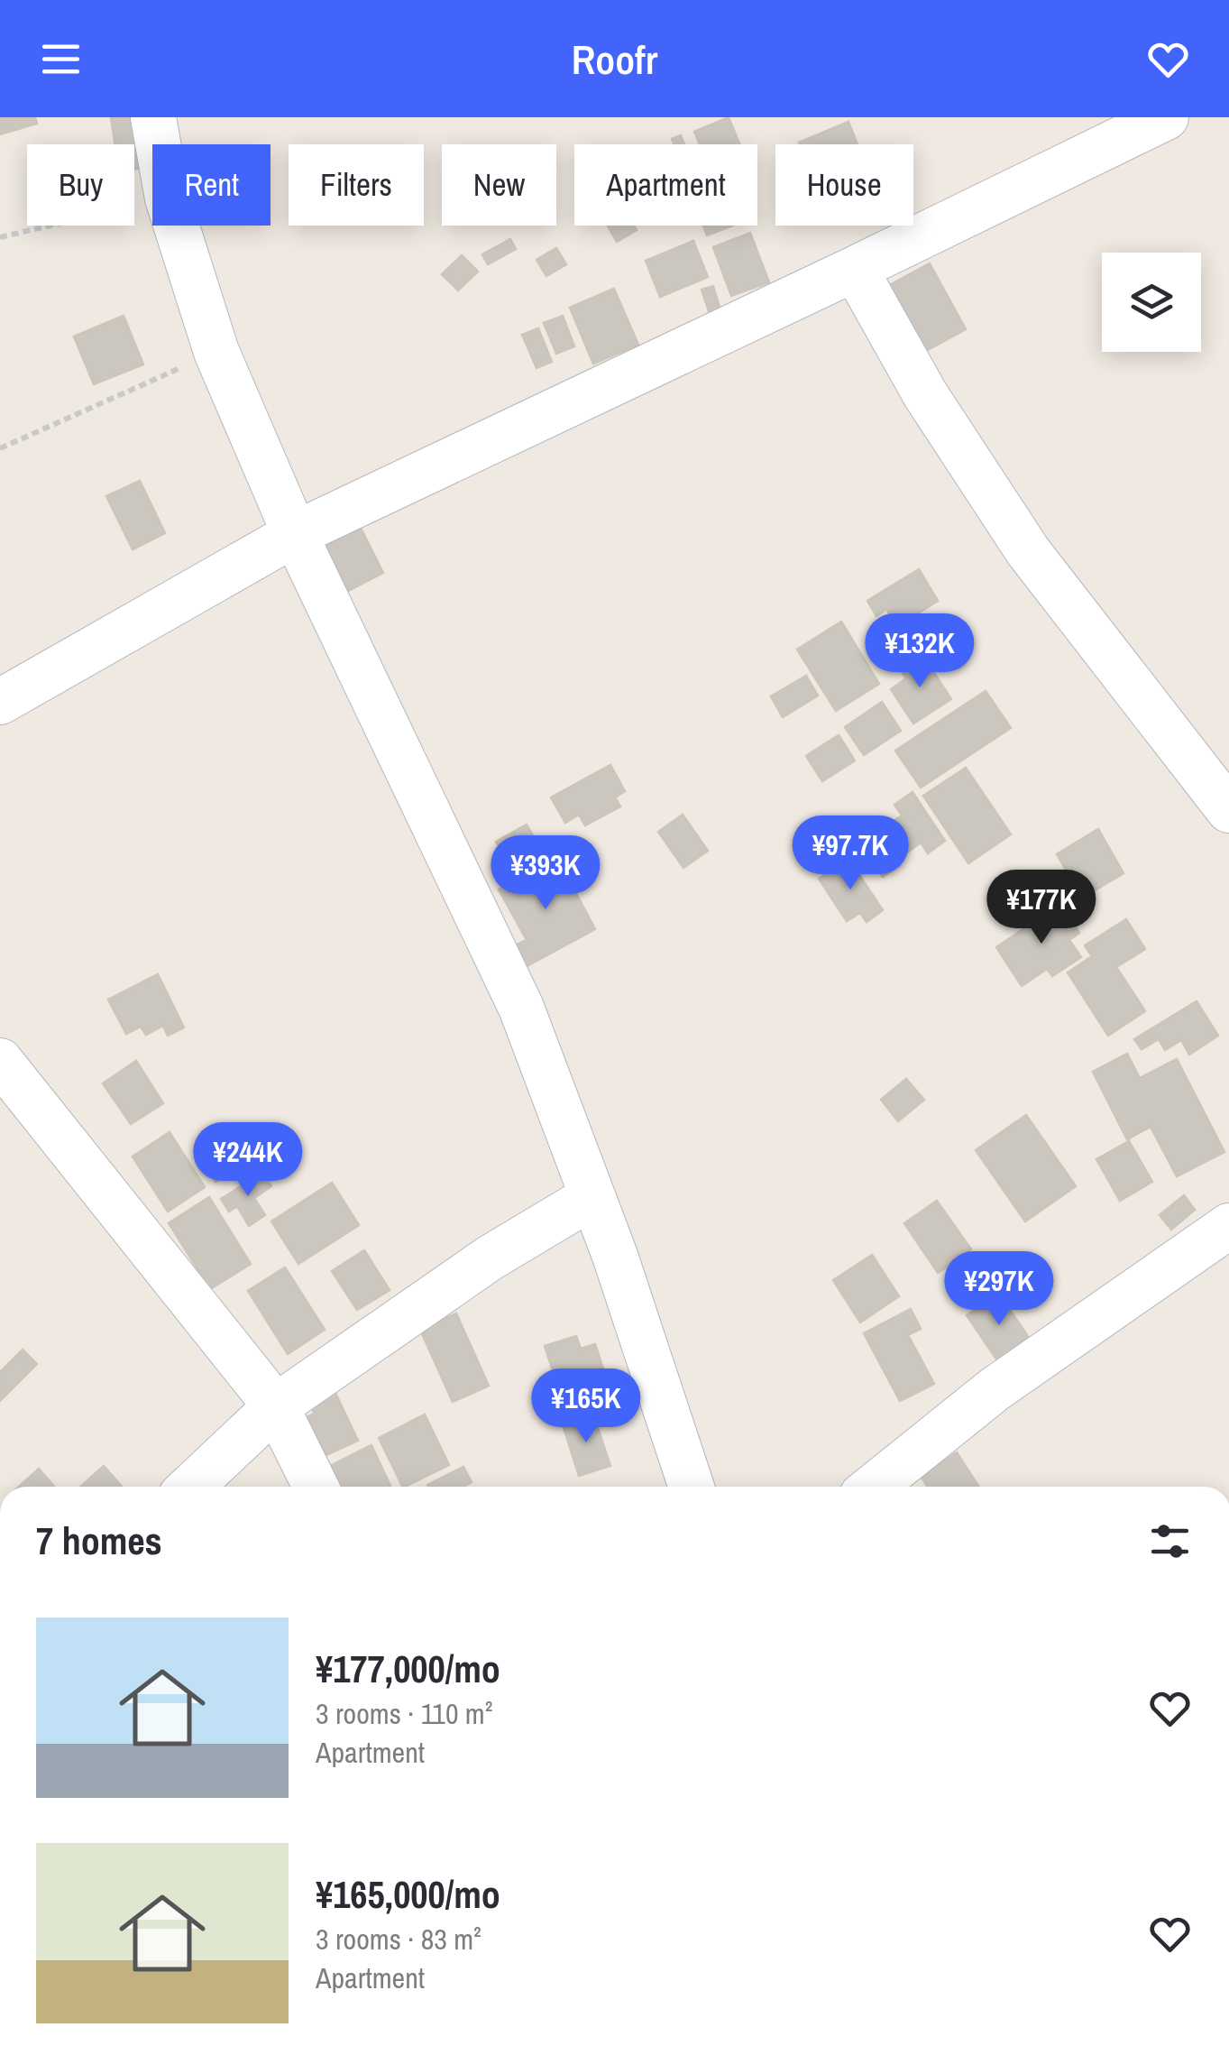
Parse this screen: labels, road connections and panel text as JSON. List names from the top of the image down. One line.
{"page":{"header":"Roofr","chip":["Buy","Rent","Filters","New","Apartment","House"],"price":["¥132K","¥97.7K","¥393K","¥177K","¥244K","¥297K","¥165K"],"heading":"7 homes","list":[{"name":"¥177,000/mo","note":"3 rooms · 110 m² · Apartment"},{"name":"¥165,000/mo","note":"3 rooms · 83 m² · Apartment"}]}}
